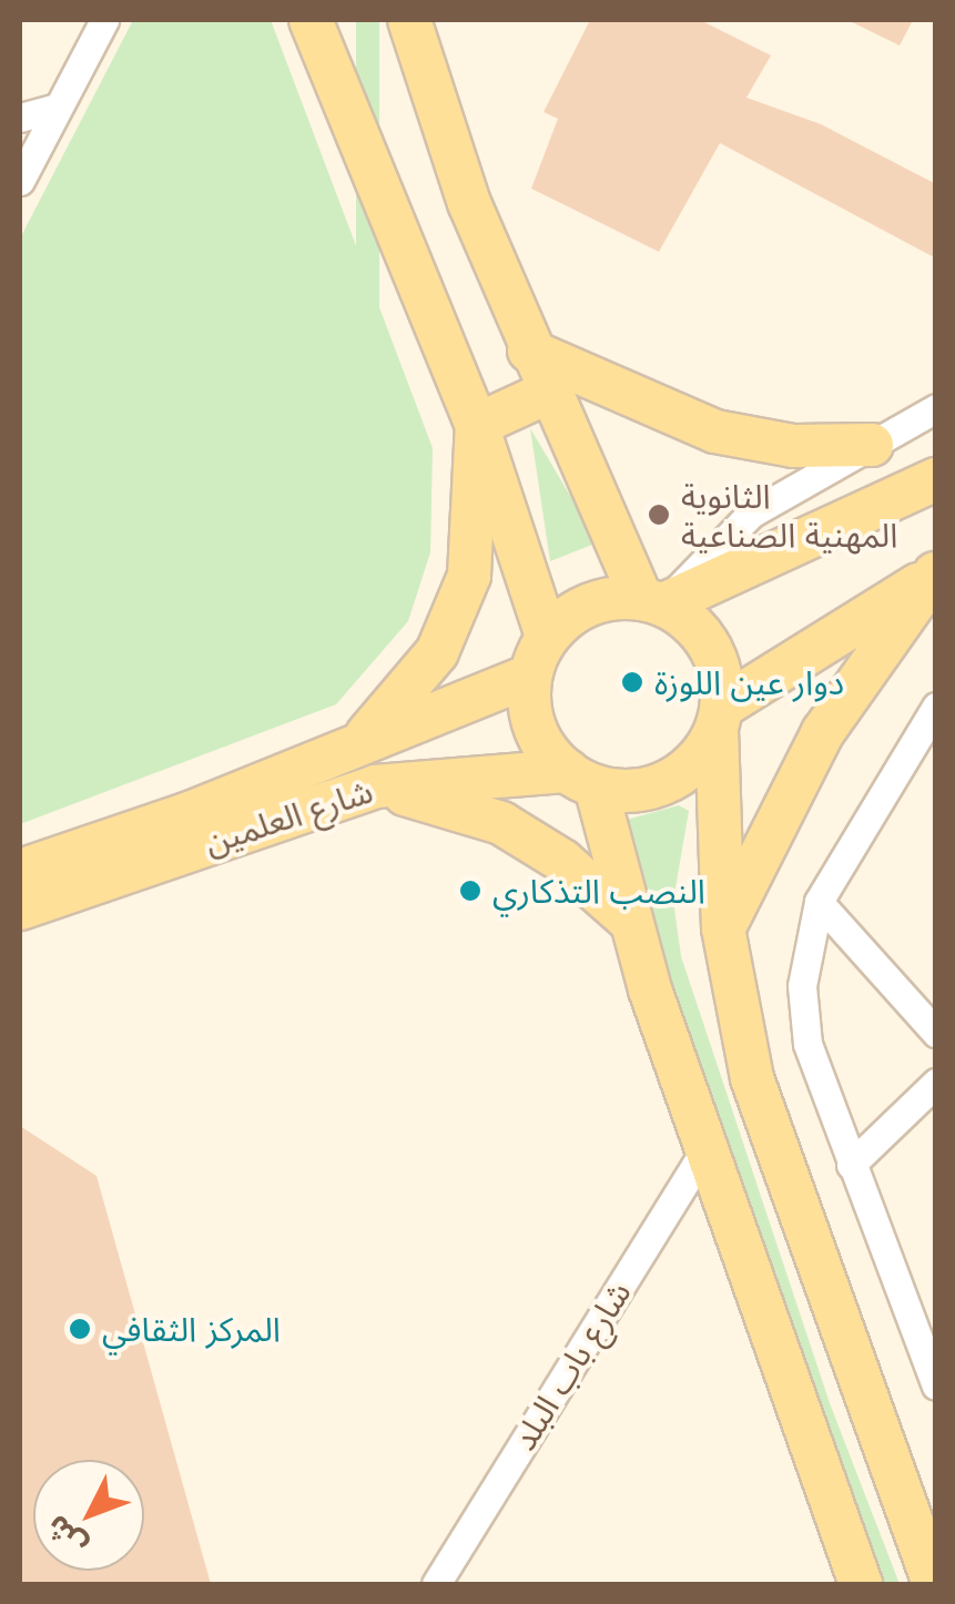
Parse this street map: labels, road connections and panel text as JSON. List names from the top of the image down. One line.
{"streets":{"main road":["شارع العلمين"],"street":["شارع باب البلد"]},"places":["الثانوية المهنية الصناعية","دوار عين اللوزة","النصب التذكاري","المركز الثقافي"],"north":"bottom left"}
